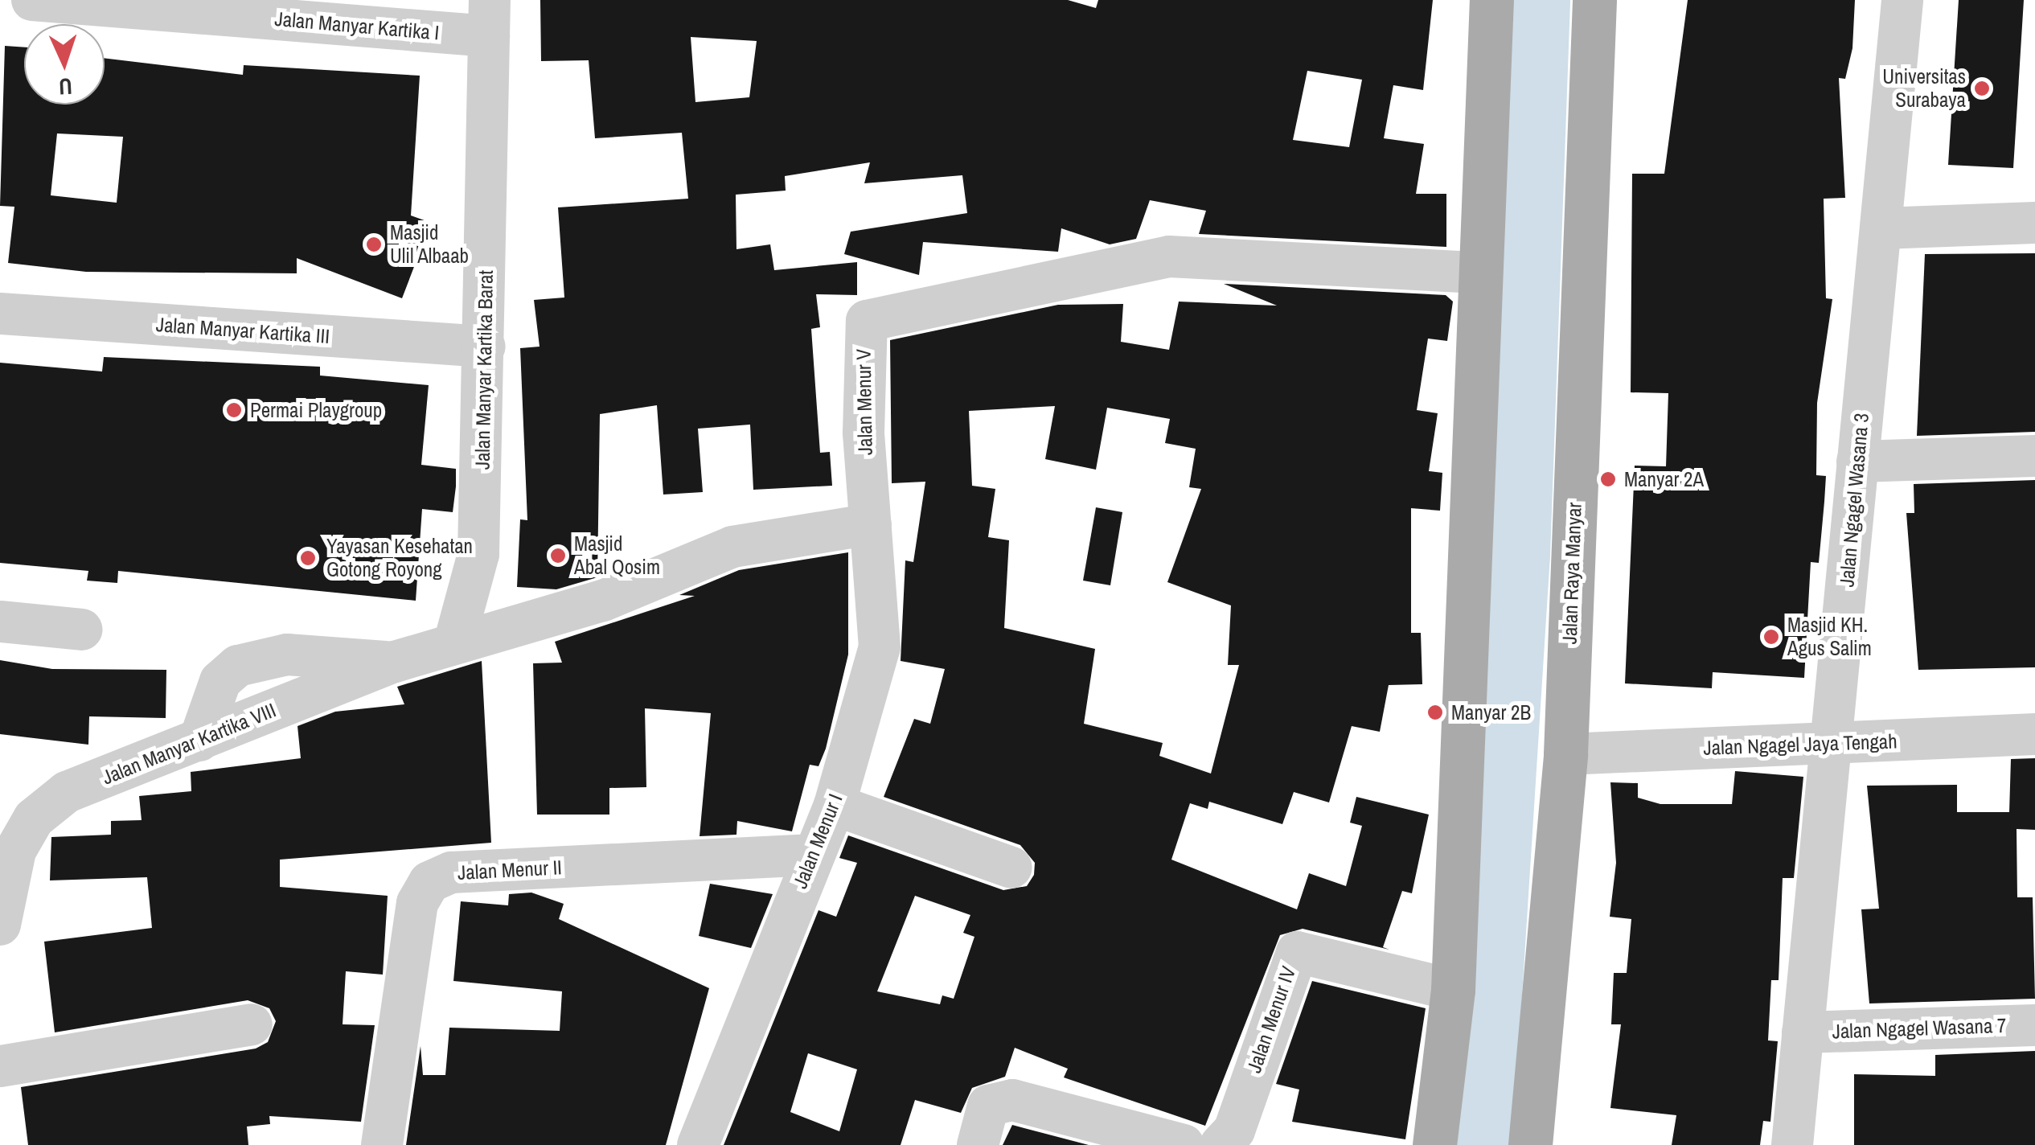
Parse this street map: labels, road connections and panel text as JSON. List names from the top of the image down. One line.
{"streets":{"main road":["Jalan Raya Manyar"],"street":["Jalan Manyar Kartika I","Jalan Manyar Kartika III","Jalan Manyar Kartika Barat","Jalan Menur V","Jalan Ngagel Wasana 3","Jalan Manyar Kartika VIII","Jalan Ngagel Jaya Tengah","Jalan Menur I","Jalan Menur II","Jalan Menur IV","Jalan Ngagel Wasana 7"]},"crossings":[["Jalan Manyar Kartika I","Jalan Manyar Kartika Barat"],["Jalan Manyar Kartika III","Jalan Manyar Kartika Barat"],["Jalan Manyar Kartika Barat","Jalan Manyar Kartika VIII"],["Jalan Menur V","Jalan Menur I"],["Jalan Ngagel Wasana 3","Jalan Ngagel Jaya Tengah"],["Jalan Ngagel Wasana 3","Jalan Ngagel Wasana 7"],["Jalan Raya Manyar","Jalan Ngagel Jaya Tengah"],["Jalan Menur I","Jalan Menur II"]],"places":["Universitas Surabaya","Masjid Ulil Albaab","Permai Playgroup","Manyar 2A","Masjid Abal Qosim","Yayasan Kesehatan Gotong Royong","Masjid KH. Agus Salim","Manyar 2B"],"north":"bottom"}
